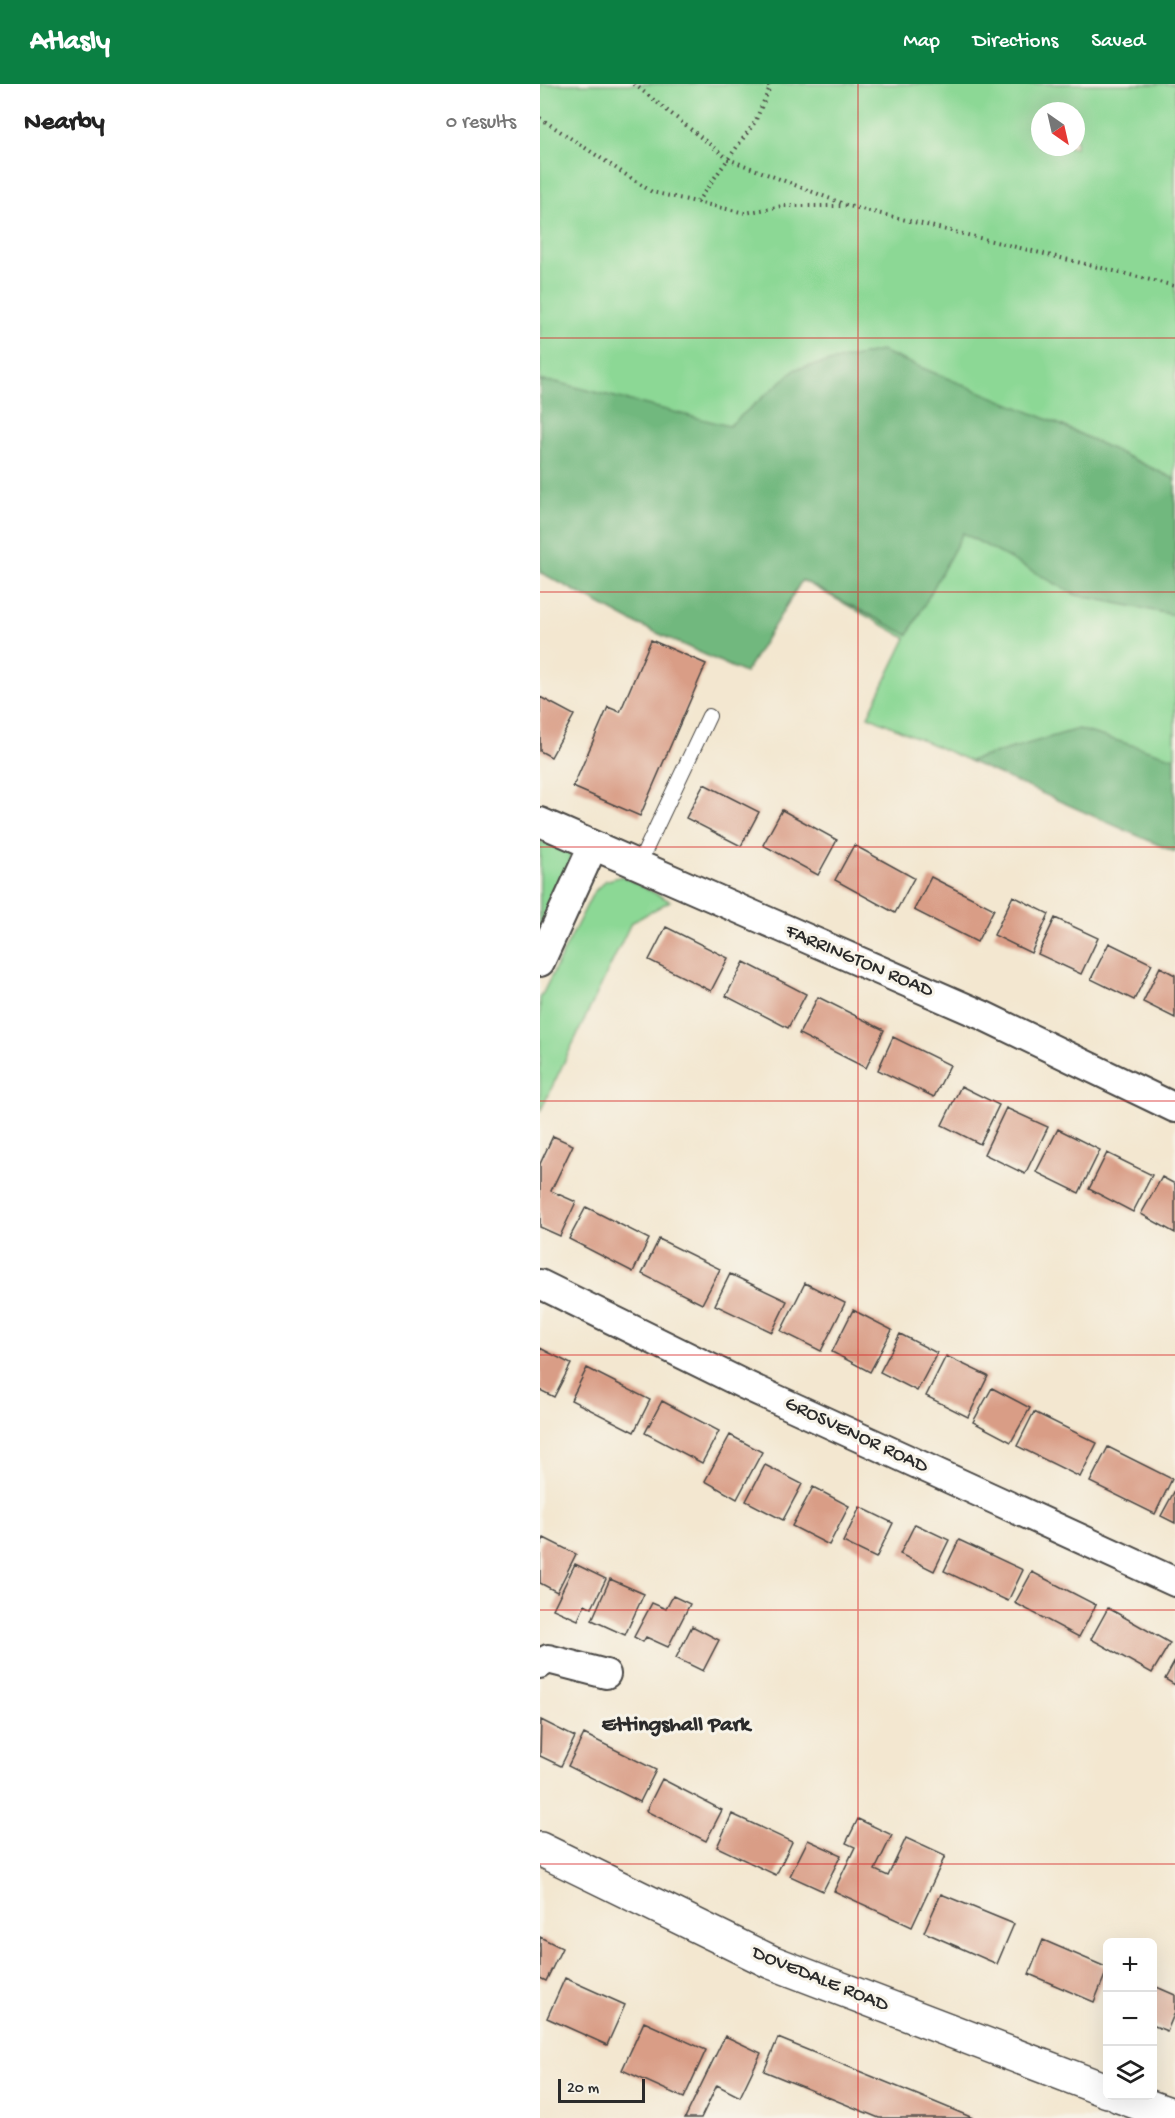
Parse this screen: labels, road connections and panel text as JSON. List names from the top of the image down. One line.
{"streets":{"street":["FARRINGTON ROAD","GROSVENOR ROAD","DOVEDALE ROAD"]},"districts":["Ettingshall Park"],"scale_bar":"20 m","north":"bottom right","page":{"header":"Atlasly","nav":["Map","Directions","Saved"],"heading":["Nearby","0 results"],"map_buttons":["+","−"],"scale":"20 m"}}
